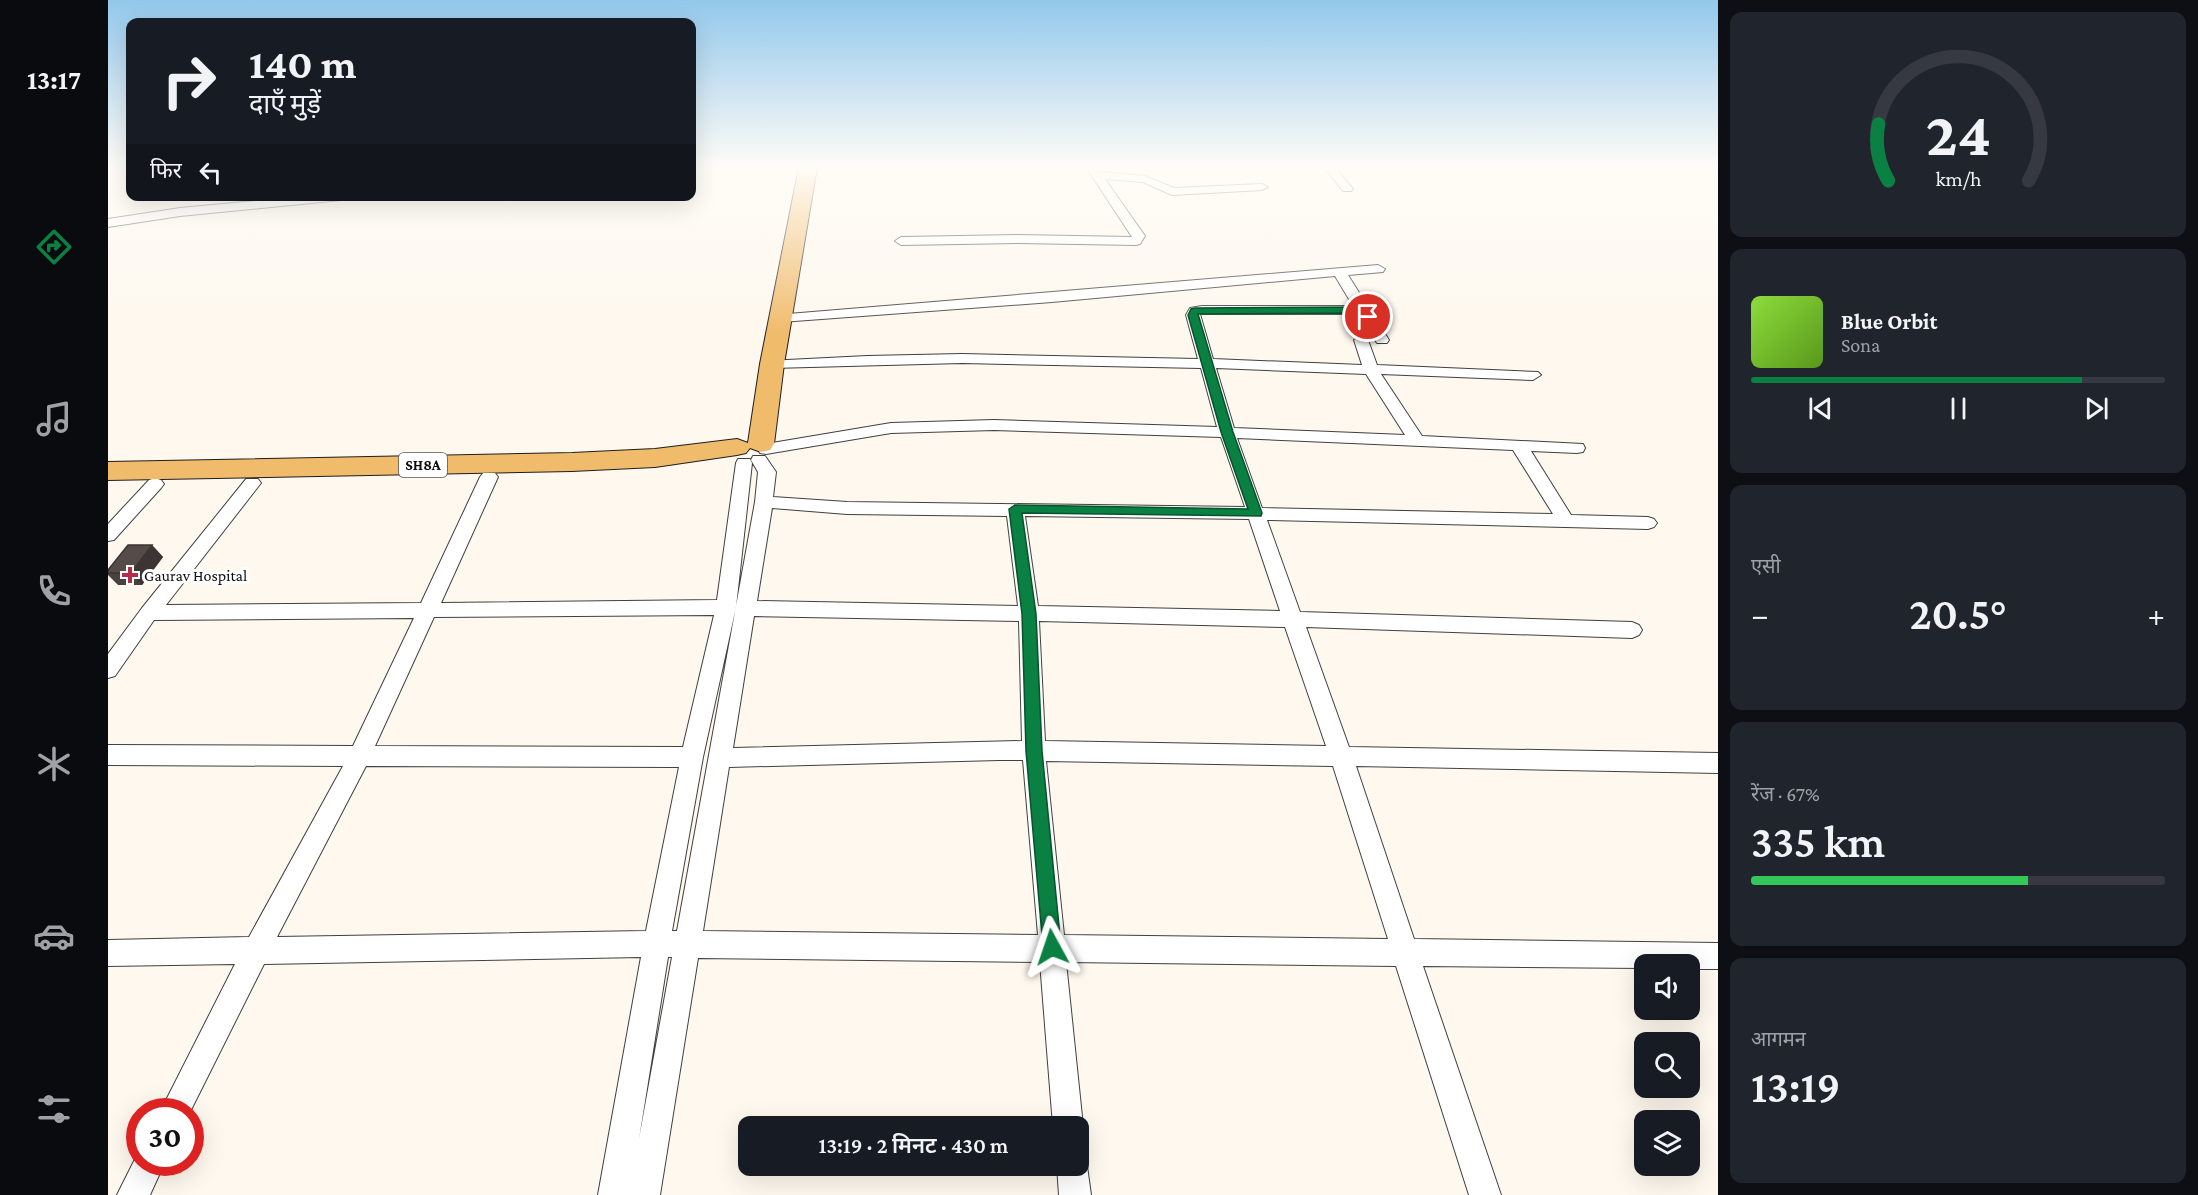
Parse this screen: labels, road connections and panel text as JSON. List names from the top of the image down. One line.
{"streets":{"main road":["SH8A"]},"places":{"health":["Gaurav Hospital"]},"page":{"tabs":"13:17","turn":["140 m","दाएँ मुड़ें"],"then":"फिर","song":["Blue Orbit","Sona"],"tile":["एसी",["रेंज · 67%","335 km"],["आगमन","13:19"]],"heat":["−","20.5°","+"],"limit":"30","trip":"13:19 · 2 मिनट · 430 m","gauge":["24","km/h"]}}
